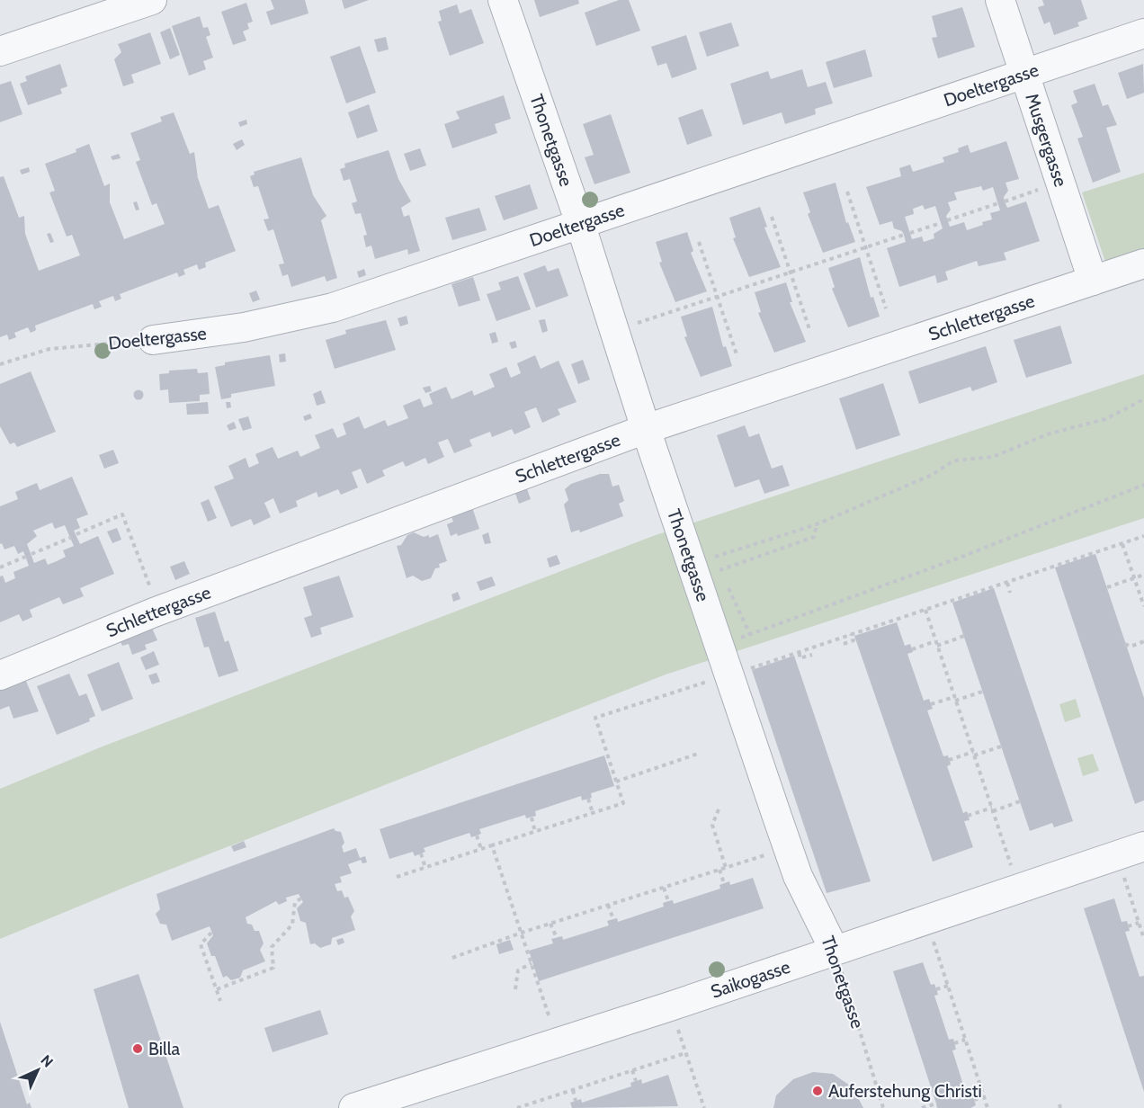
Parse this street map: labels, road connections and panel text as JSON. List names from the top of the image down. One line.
{"streets":{"street":["Doeltergasse","Musgergasse","Thonetgasse","Schlettergasse","Saikogasse"]},"crossings":[["Doeltergasse","Musgergasse"],["Doeltergasse","Thonetgasse"],["Musgergasse","Schlettergasse"],["Thonetgasse","Schlettergasse"],["Thonetgasse","Saikogasse"]],"places":["Billa","Auferstehung Christi"],"north":"top right"}
